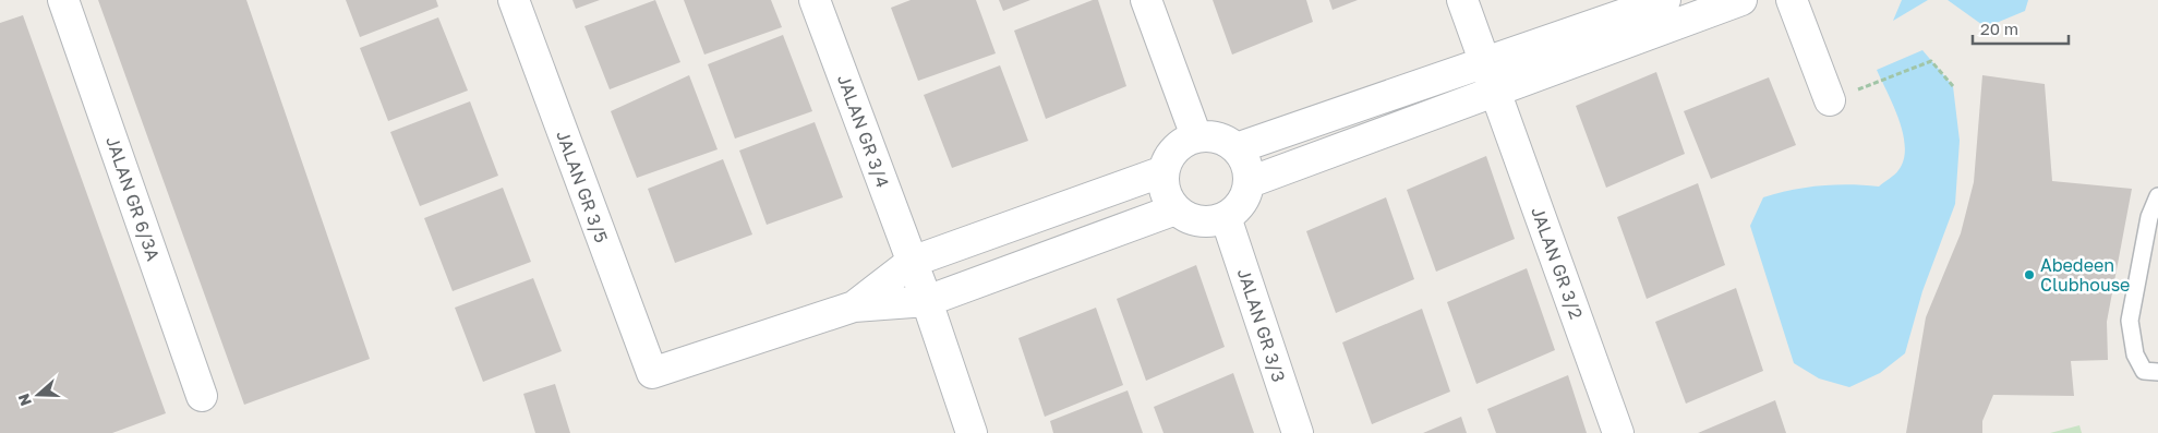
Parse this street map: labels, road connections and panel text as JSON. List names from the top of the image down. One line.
{"streets":{"street":["JALAN GR 3/4","JALAN GR 3/5","JALAN GR 6/3A","JALAN GR 3/2","JALAN GR 3/3"]},"places":["Abedeen Clubhouse"],"scale_bar":"20 m","north":"left"}
